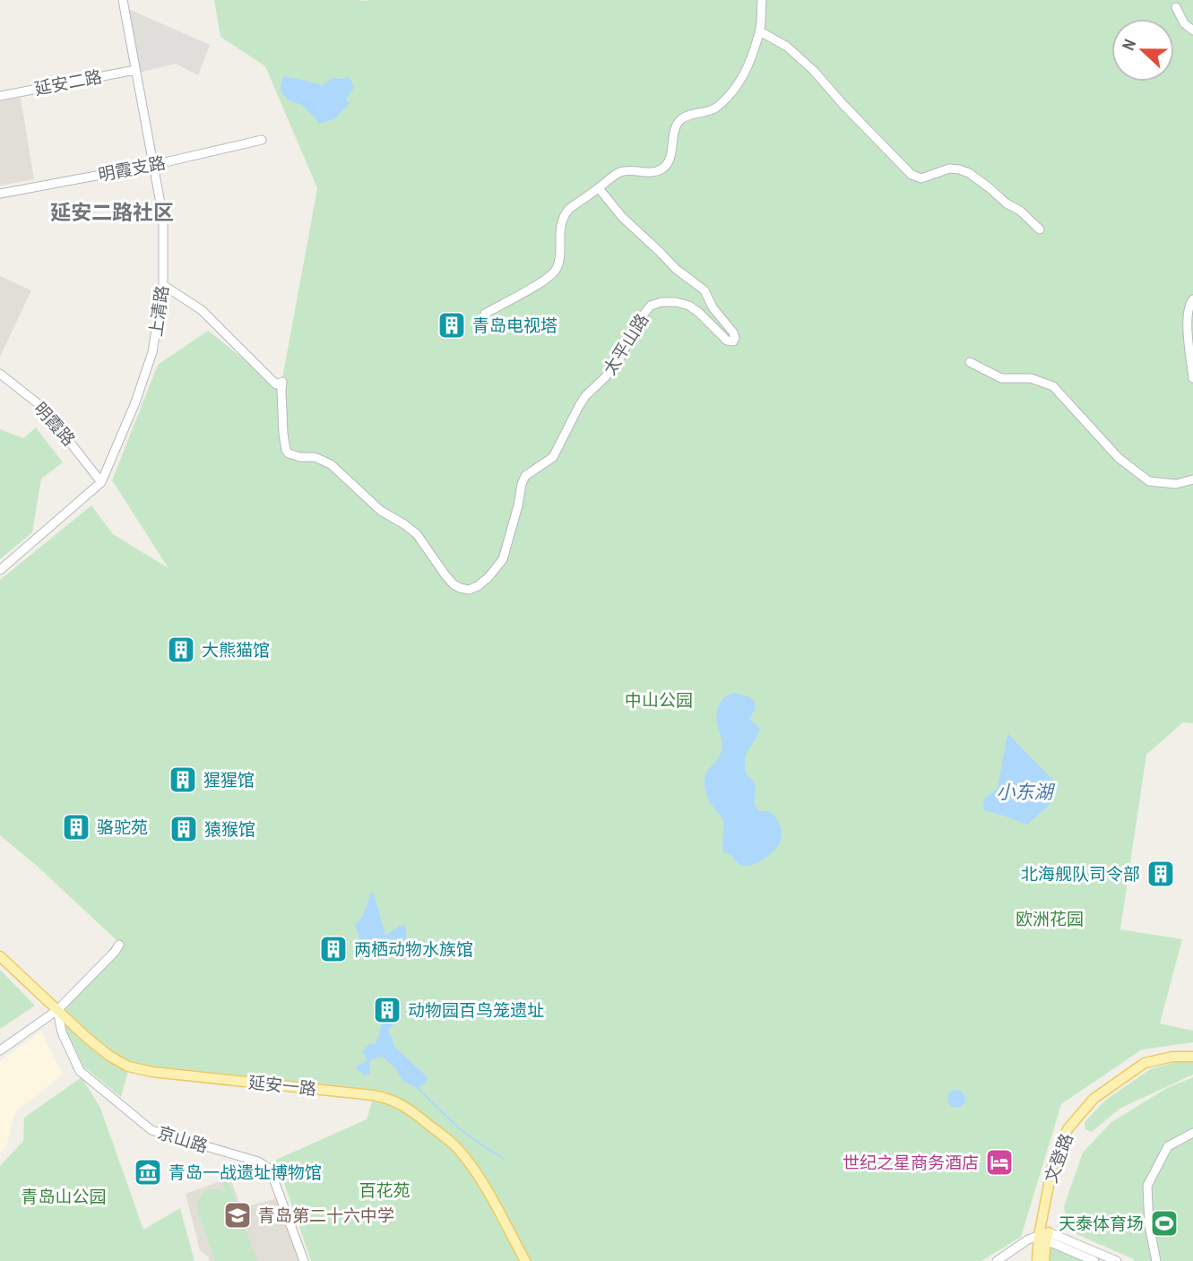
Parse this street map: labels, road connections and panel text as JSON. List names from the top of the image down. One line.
{"streets":{"main road":["延安一路","文登路"],"street":["延安二路","明霞支路","上清路","太平山路","明霞路","京山路"]},"crossings":[["延安二路","上清路"],["明霞支路","上清路"],["上清路","太平山路"],["上清路","明霞路"],["延安一路","京山路"]],"districts":["延安二路社区"],"water":["小东湖"],"parks":["中山公园","欧洲花园","百花苑","青岛山公园"],"places":{"building":["青岛电视塔","大熊猫馆","猩猩馆","骆驼苑","猿猴馆","北海舰队司令部","两栖动物水族馆","动物园百鸟笼遗址"],"hotel":["世纪之星商务酒店"],"museum":["青岛一战遗址博物馆"],"school or university":["青岛第二十六中学"],"sports":["天泰体育场"]},"north":"left"}
